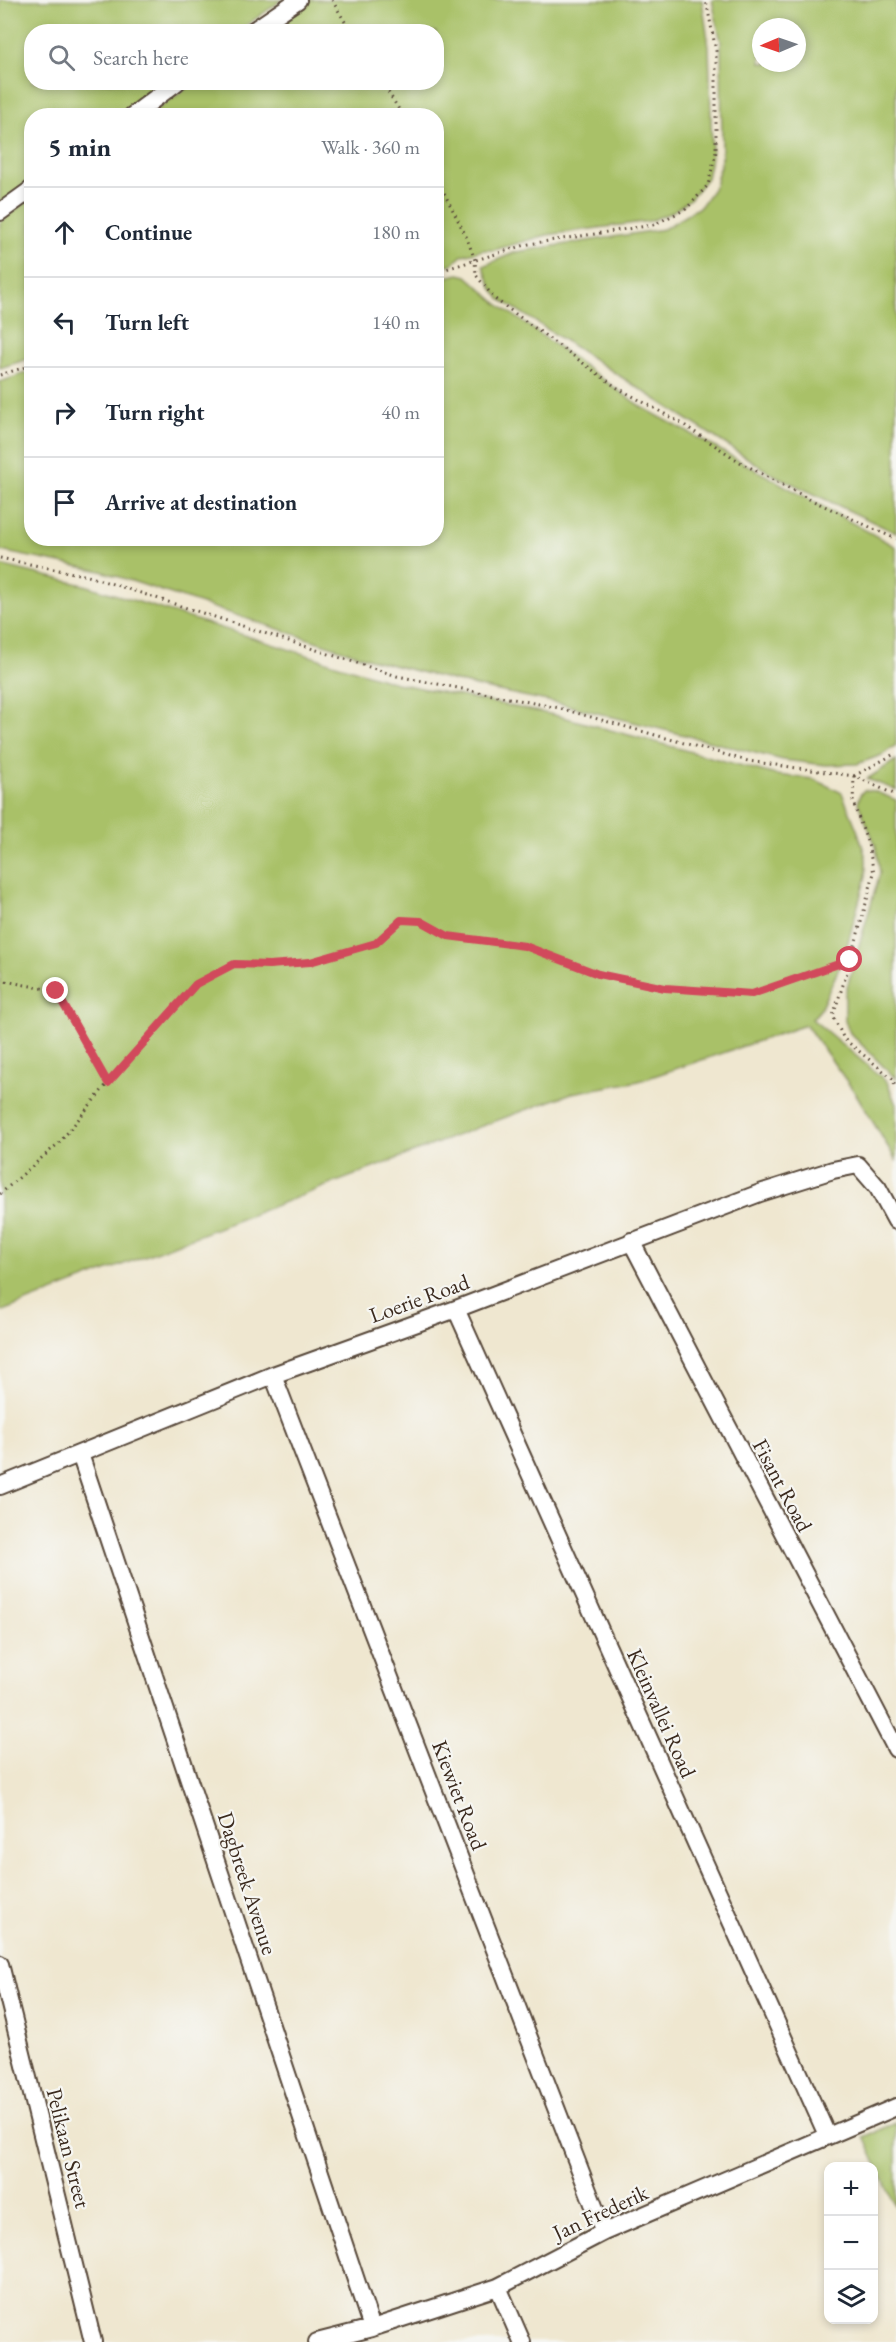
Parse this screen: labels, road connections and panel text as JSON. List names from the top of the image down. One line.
{"streets":{"street":["Loerie Road","Fisant Road","Kleinvallei Road","Kiewiet Road","Dagbreek Avenue","Pelikaan Street","Jan Frederik"]},"crossings":[["Loerie Road","Fisant Road"],["Loerie Road","Kleinvallei Road"],["Loerie Road","Kiewiet Road"],["Loerie Road","Dagbreek Avenue"],["Kleinvallei Road","Jan Frederik"],["Kiewiet Road","Jan Frederik"],["Dagbreek Avenue","Jan Frederik"]],"north":"left","page":{"search":"Search here","heading":["5 min","Walk · 360 m"],"list":[["Continue","180 m"],["Turn left","140 m"],["Turn right","40 m"],"Arrive at destination"],"map_buttons":["+","−"]}}
